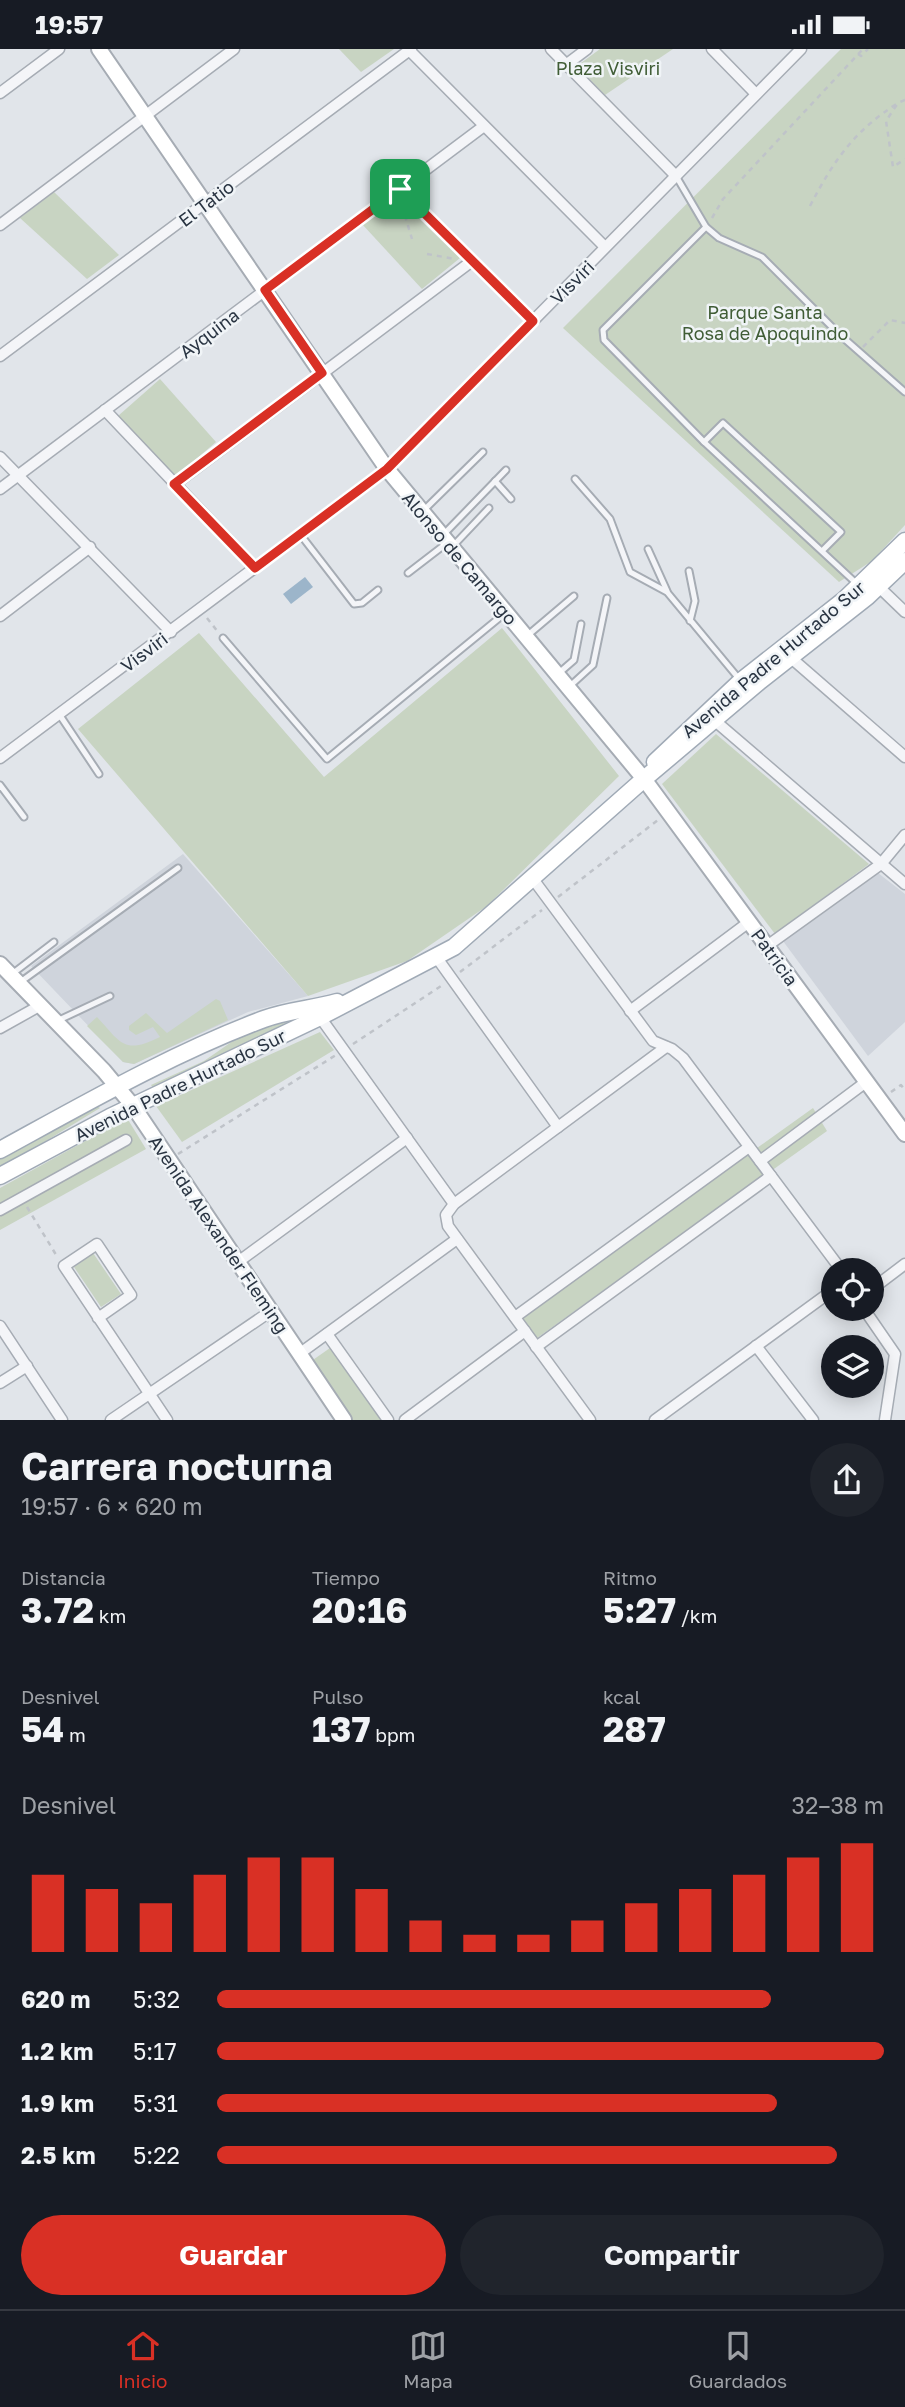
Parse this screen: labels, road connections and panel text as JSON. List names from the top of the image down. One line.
{"streets":{"main road":["Avenida Padre Hurtado Sur"],"street":["El Tatio","Visviri","Ayquina","Alonso de Camargo","Patricia","Avenida Alexander Fleming"]},"crossings":[["El Tatio","Alonso de Camargo"],["Visviri","Alonso de Camargo"],["Ayquina","Alonso de Camargo"],["Alonso de Camargo","Avenida Padre Hurtado Sur"],["Alonso de Camargo","Patricia"],["Avenida Padre Hurtado Sur","Patricia"],["Avenida Padre Hurtado Sur","Avenida Alexander Fleming"]],"parks":["Plaza Visviri","Parque Santa Rosa de Apoquindo"],"page":{"status":"19:57","heading":["Carrera nocturna","19:57 · 6 × 620 m"],"stats":[["Distancia","3.72 km"],["Tiempo","20:16"],["Ritmo","5:27 /km"],["Desnivel","54 m"],["Pulso","137 bpm"],["kcal","287"]],"chart":["Desnivel","32–38 m"],"list":[{"name":"620 m","note":"5:32"},{"name":"1.2 km","note":"5:17"},{"name":"1.9 km","note":"5:31"},{"name":"2.5 km","note":"5:22"}],"buttons":["Guardar","Compartir"],"tabs":["Inicio","Mapa","Guardados"]}}
